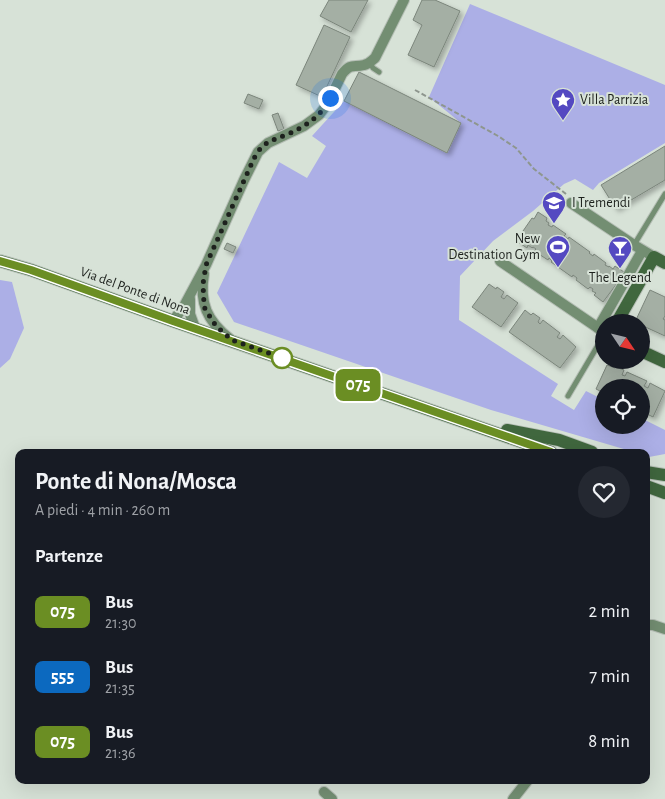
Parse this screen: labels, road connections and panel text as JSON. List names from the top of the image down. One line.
{"streets":{"main road":["Via del Ponte di Nona"]},"places":{"place":["Villa Parrizia"],"school or university":["I Tremendi"],"sports":["New Destination Gym"],"bar":["The Legend"]},"lines":["bus line 075"],"north":"bottom right","page":{"on_map":"075","heading":[["Ponte di Nona/Mosca","A piedi · 4 min · 260 m"],"Partenze"],"list":[{"mark":"075","name":"Bus","note":"21:30","value":"2 min"},{"mark":"555","name":"Bus","note":"21:35","value":"7 min"},{"mark":"075","name":"Bus","note":"21:36","value":"8 min"}]}}
